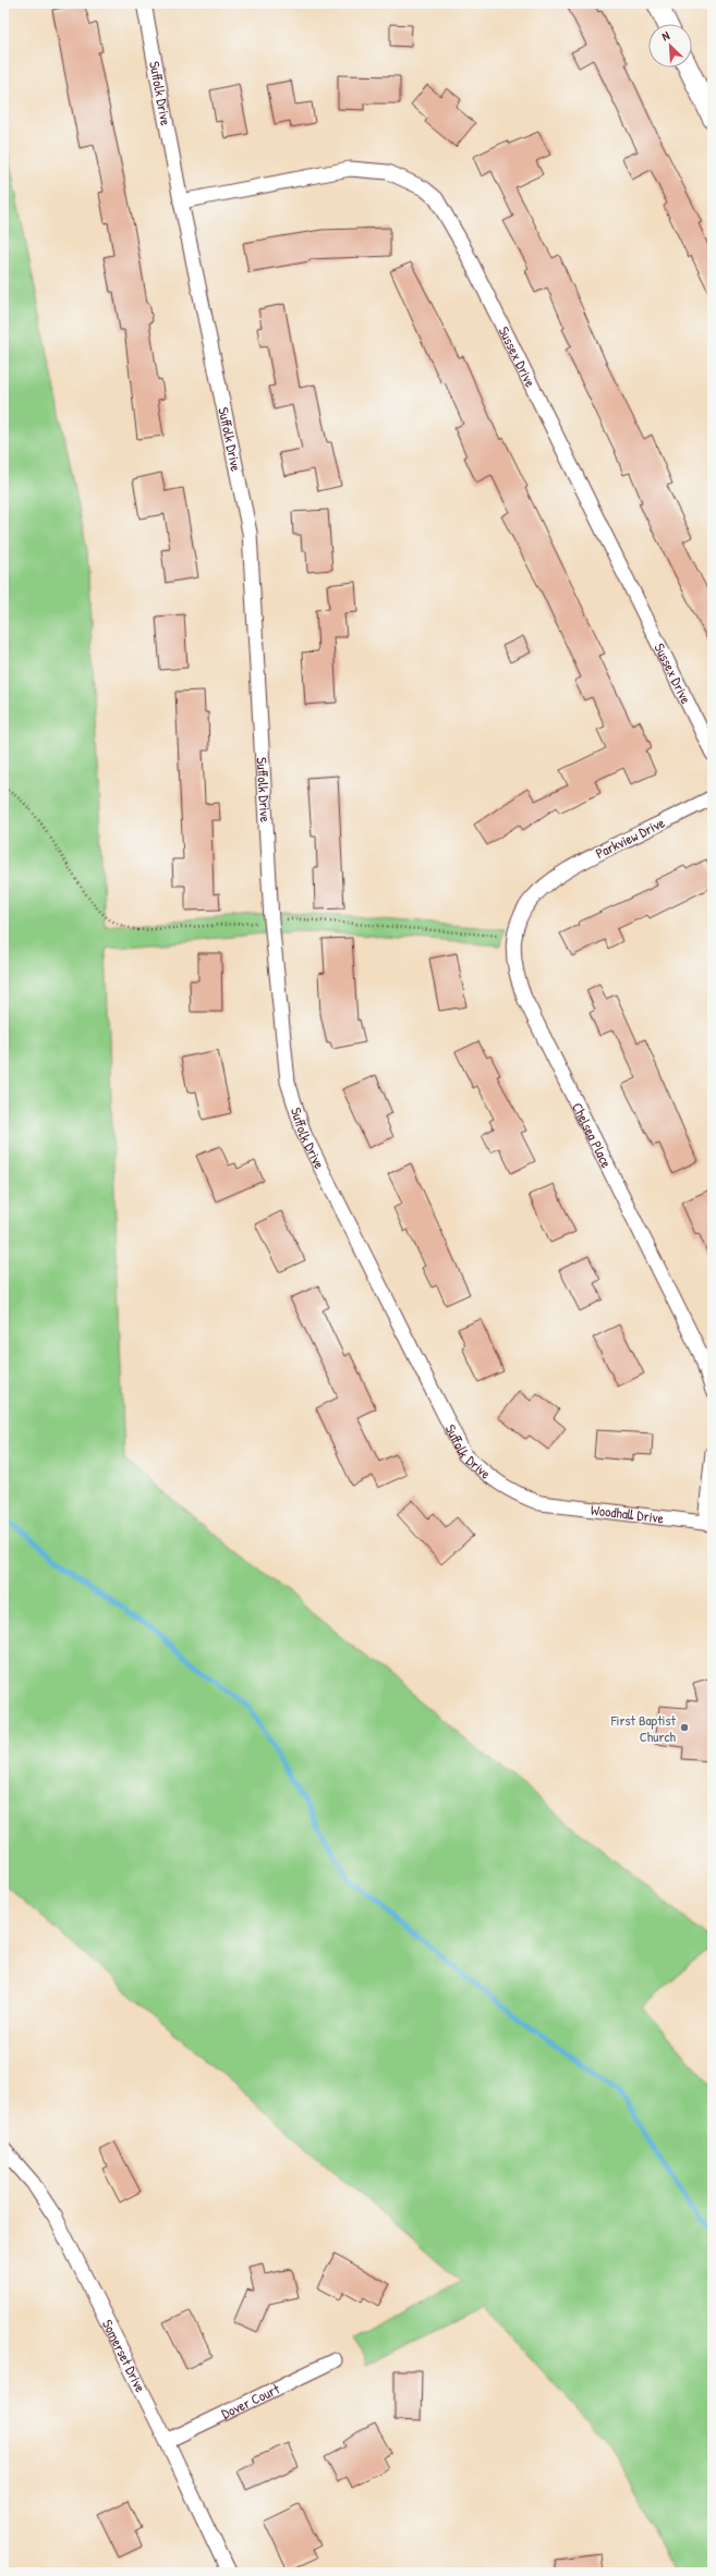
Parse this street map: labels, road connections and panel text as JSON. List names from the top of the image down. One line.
{"streets":{"street":["Suffolk Drive","Sussex Drive","Parkview Drive","Chelsea Place","Woodhall Drive","Somerset Drive","Dover Court"]},"crossings":[["Suffolk Drive","Sussex Drive"],["Suffolk Drive","Woodhall Drive"],["Parkview Drive","Chelsea Place"],["Somerset Drive","Dover Court"]],"places":["First Baptist Church"],"north":"top left"}
